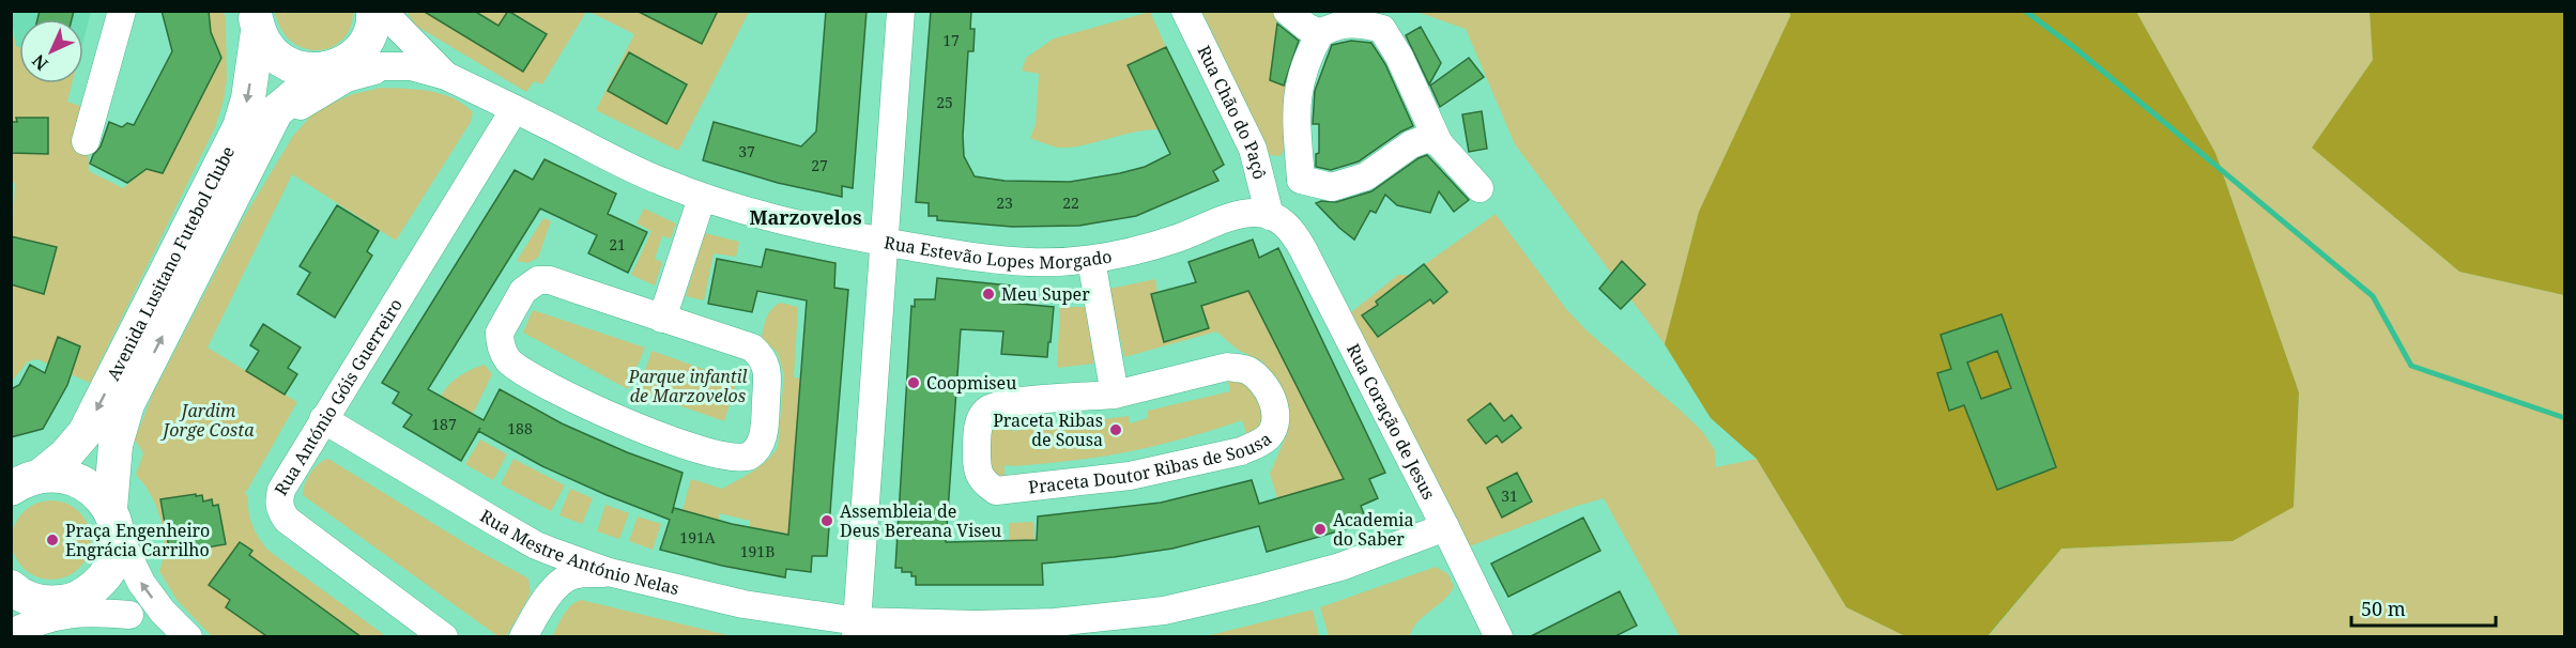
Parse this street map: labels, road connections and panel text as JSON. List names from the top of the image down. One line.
{"streets":{"main road":["Avenida Lusitano Futebol Clube"],"street":["Rua Chão do Paçô","Rua Estevão Lopes Morgado","Rua António Góis Guerreiro","Rua Coração de Jesus","Praceta Doutor Ribas de Sousa","Rua Mestre António Nelas"]},"crossings":[["Rua Chão do Paçô","Rua Estevão Lopes Morgado"],["Rua Chão do Paçô","Rua Coração de Jesus"],["Rua Estevão Lopes Morgado","Avenida Lusitano Futebol Clube"],["Rua Estevão Lopes Morgado","Rua António Góis Guerreiro"],["Rua Estevão Lopes Morgado","Rua Coração de Jesus"],["Rua António Góis Guerreiro","Rua Mestre António Nelas"],["Rua Coração de Jesus","Rua Mestre António Nelas"]],"districts":["Marzovelos"],"parks":["Parque infantil de Marzovelos","Jardim Jorge Costa"],"places":["Meu Super","Coopmiseu","Praceta Ribas de Sousa","Assembleia de Deus Bereana Viseu","Academia do Saber","Praça Engenheiro Engrácia Carrilho"],"house_numbers":["17","25","37","27","23","22","21","187","188","31","191A","191B"],"scale_bar":"50 m","north":"bottom left"}
